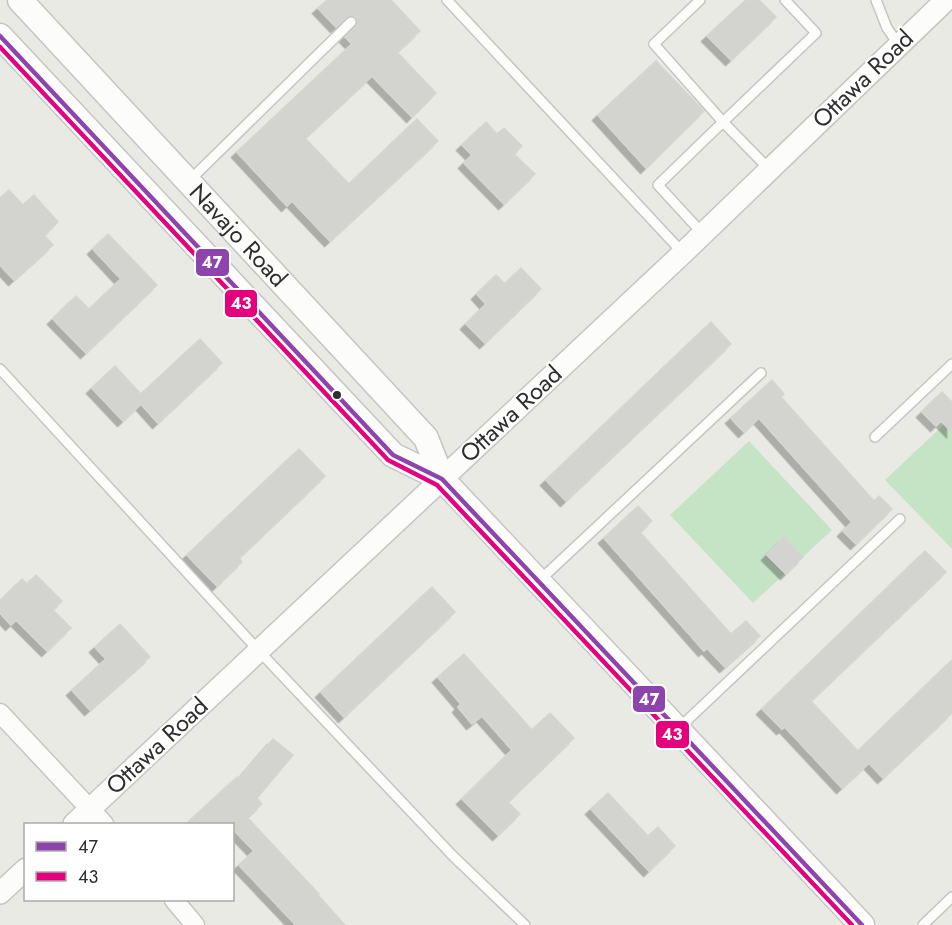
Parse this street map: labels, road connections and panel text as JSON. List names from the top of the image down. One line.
{"streets":{"main road":["Navajo Road"],"street":["Ottawa Road"]},"crossings":[["Ottawa Road","Navajo Road"]],"lines":["transit line 47","transit line 43"],"legend":["47","43"]}
